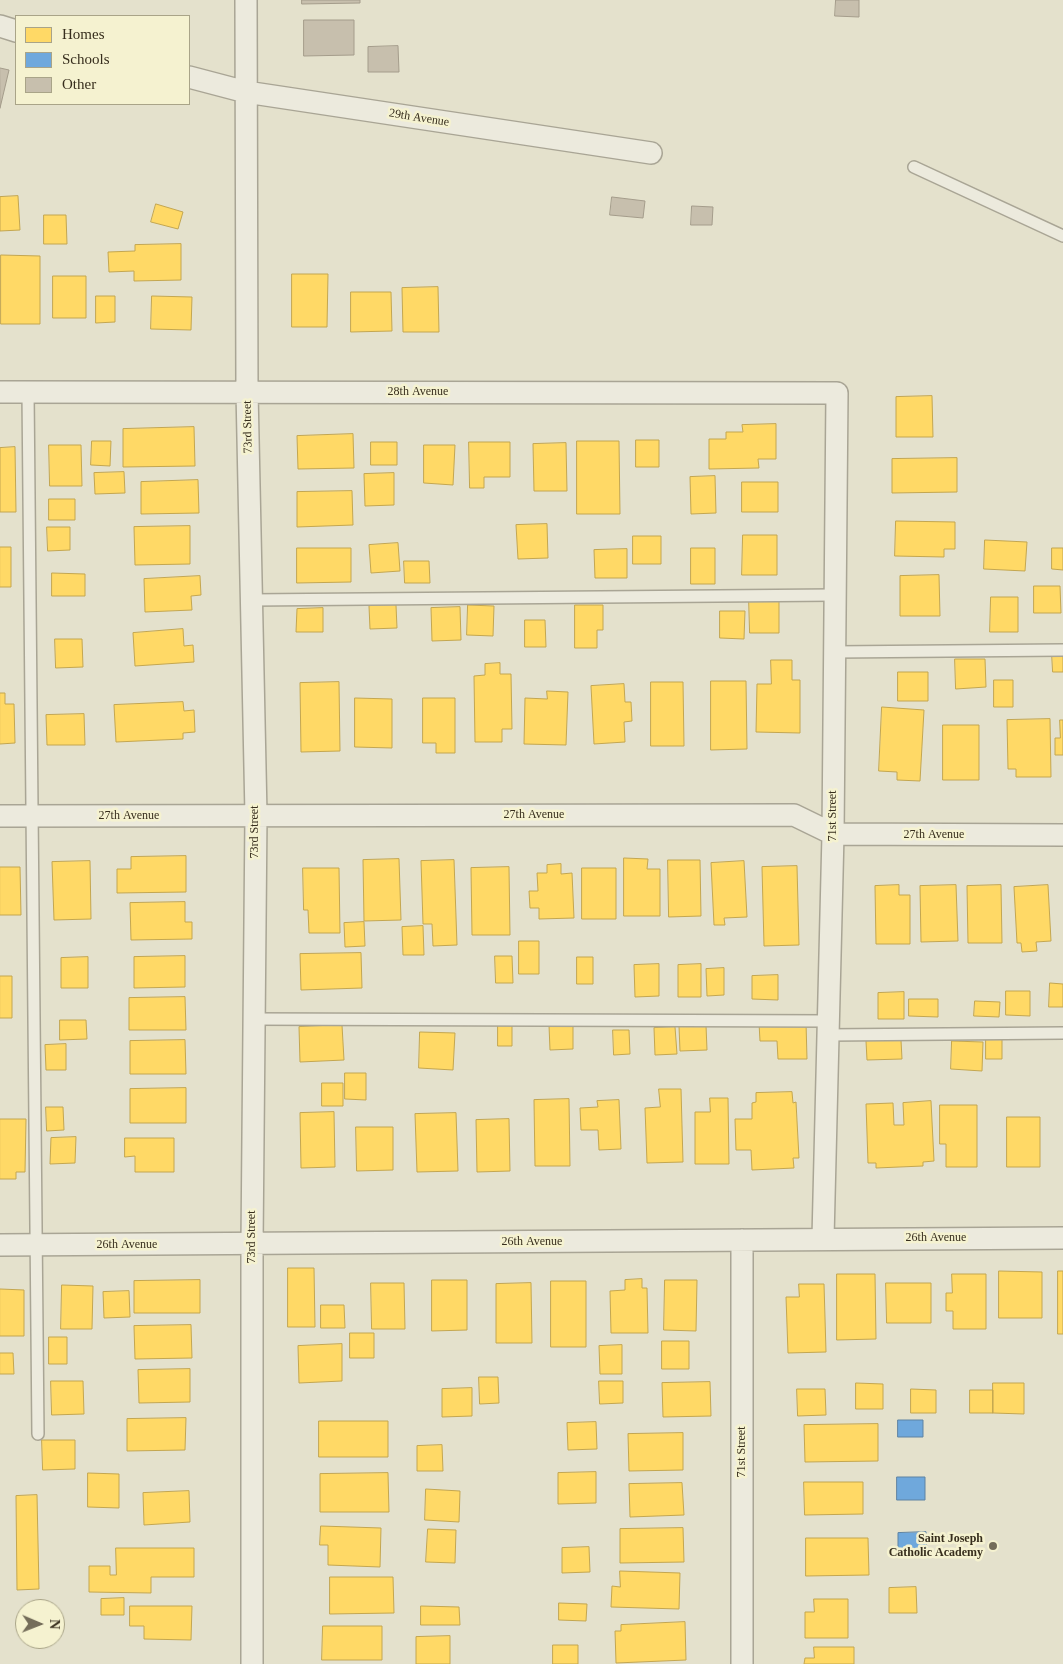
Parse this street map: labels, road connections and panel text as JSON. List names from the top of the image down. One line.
{"streets":{"street":["29th Avenue","28th Avenue","73rd Street","27th Avenue","71st Street","26th Avenue"]},"crossings":[["29th Avenue","73rd Street"],["28th Avenue","73rd Street"],["28th Avenue","71st Street"],["73rd Street","27th Avenue"],["73rd Street","26th Avenue"],["27th Avenue","71st Street"],["71st Street","26th Avenue"]],"places":["Saint Joseph Catholic Academy"],"legend":["Homes","Schools","Other"],"north":"right"}
